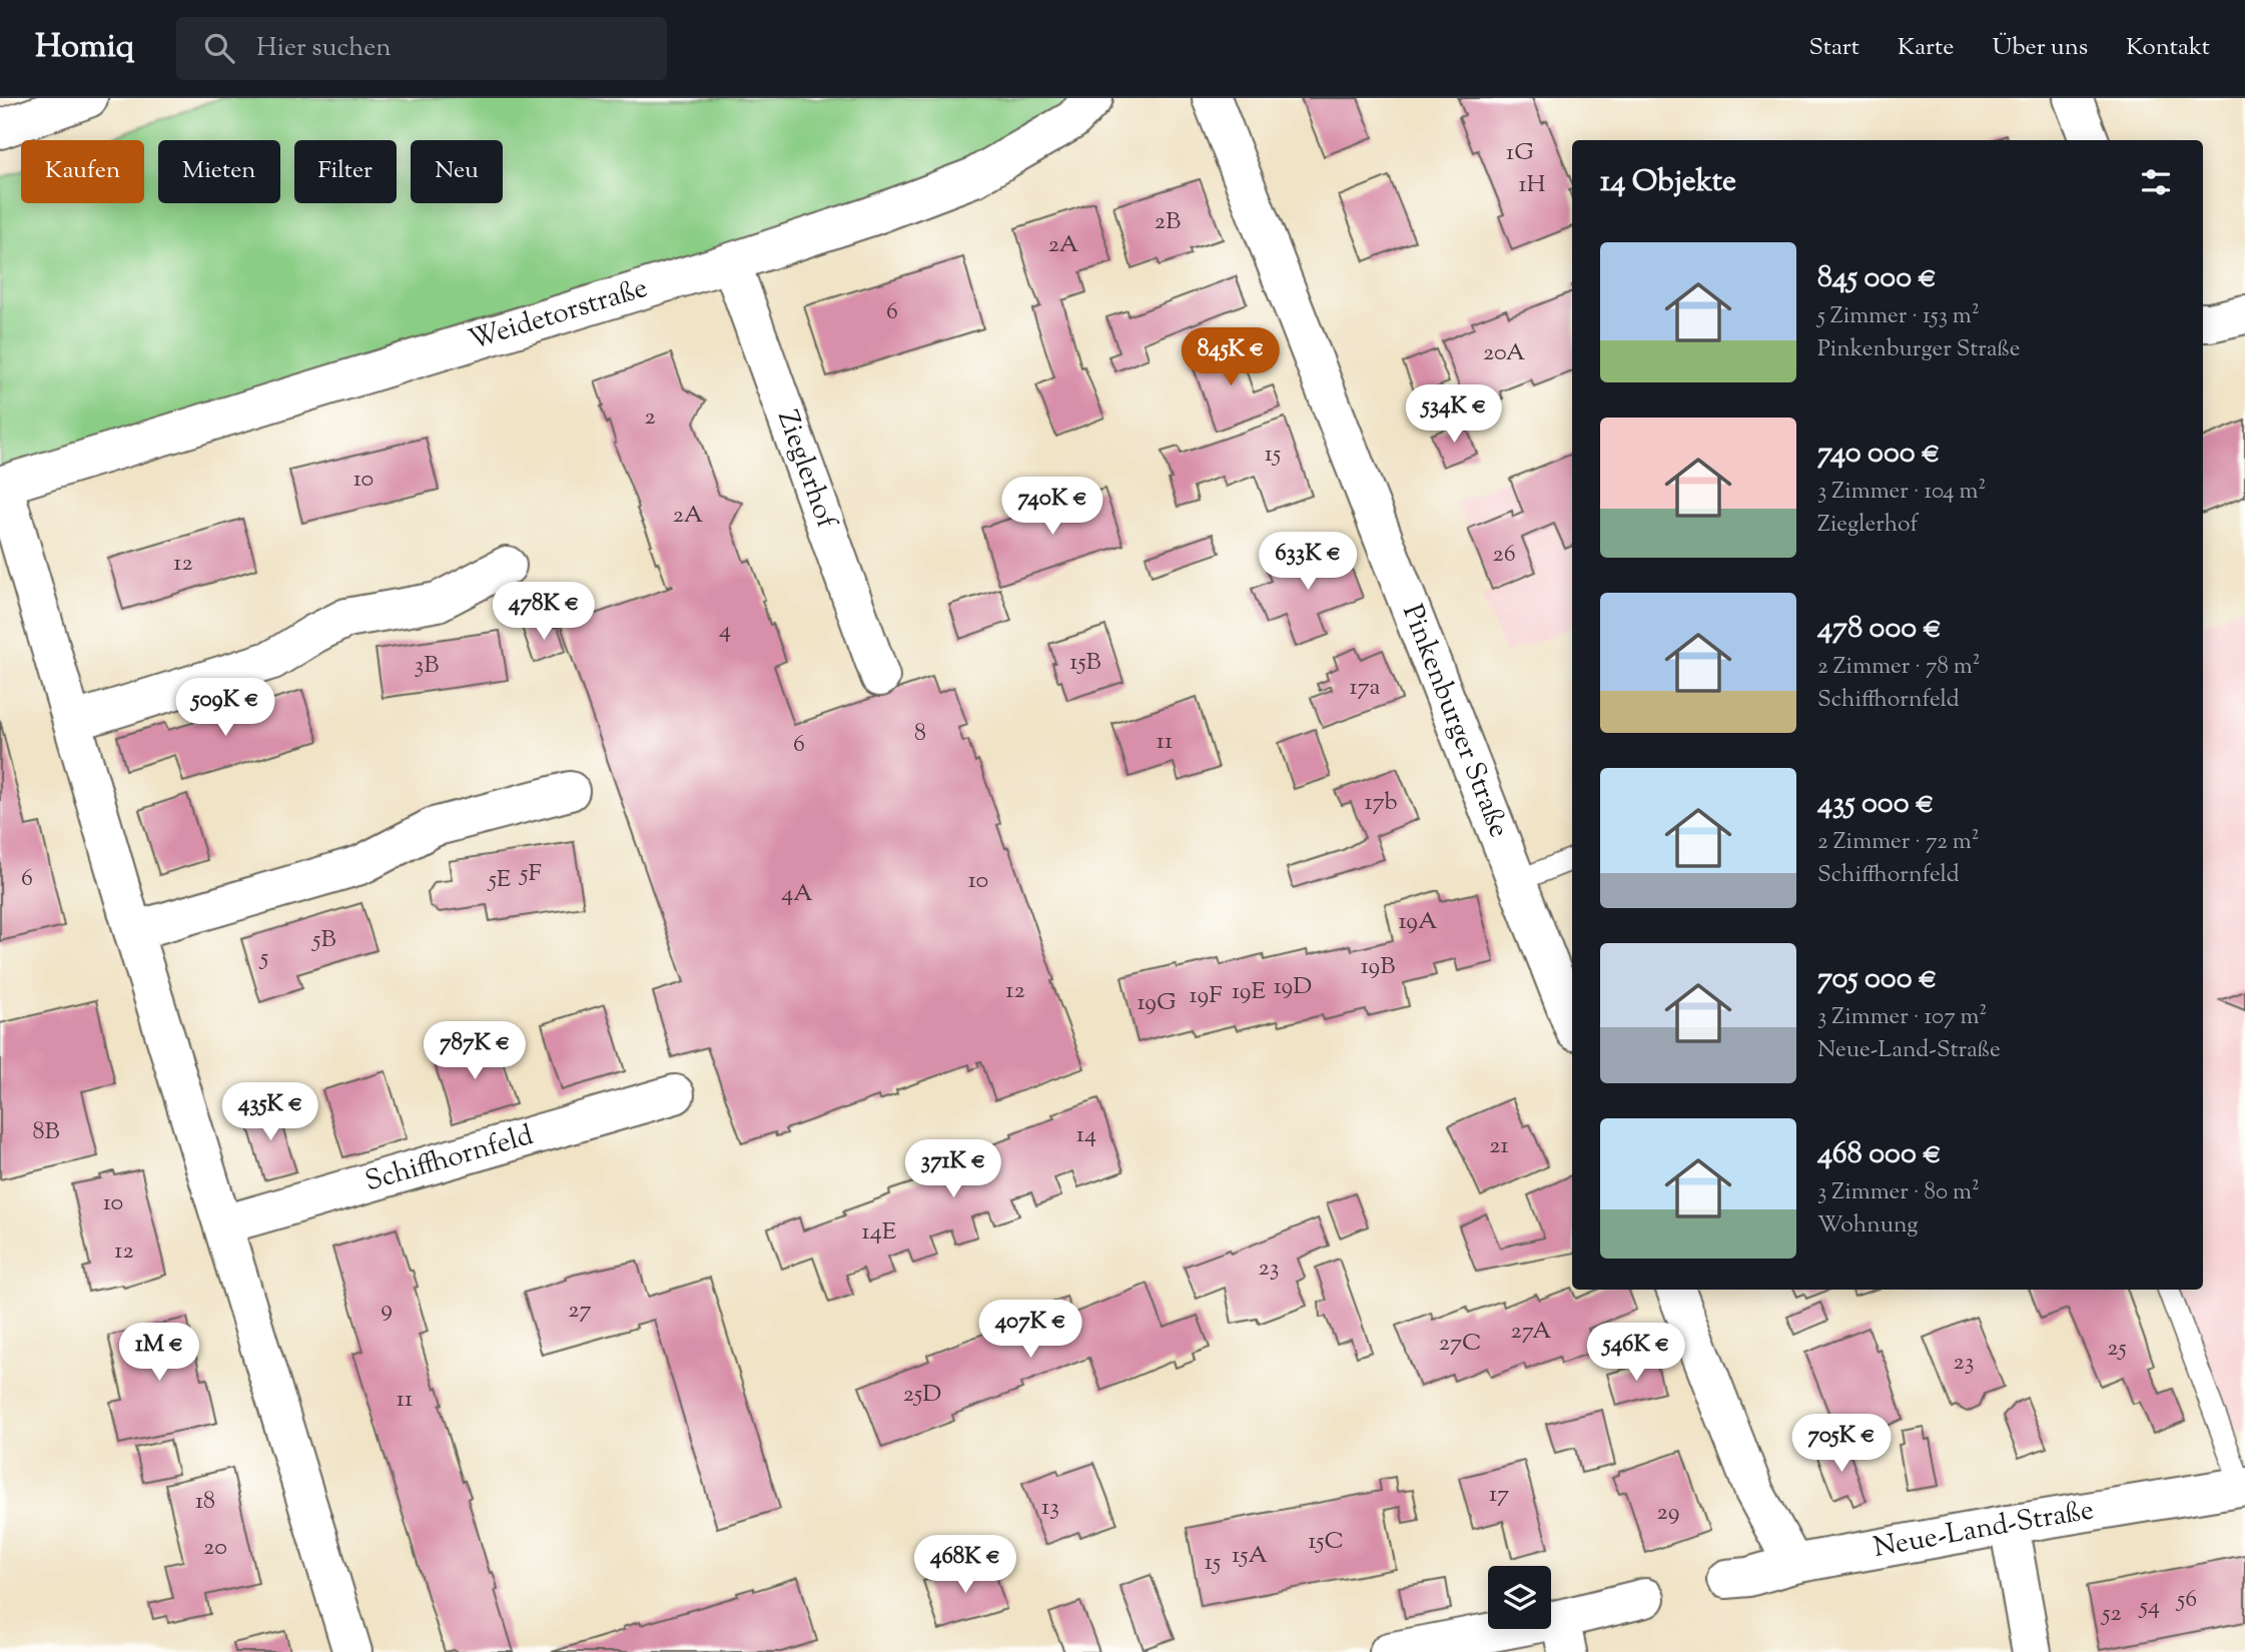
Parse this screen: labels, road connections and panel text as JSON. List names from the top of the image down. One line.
{"streets":{"main road":["Weidetorstraße","Zieglerhof","Pinkenburger Straße","Schiffhornfeld","Neue-Land-Straße"]},"crossings":[["Weidetorstraße","Zieglerhof"]],"house_numbers":["1G","1H","2B","2A","6","20A","2","15","10","2A","26","12","4","15B","3B","17a","8","11","6","17b","5F","6","5E","10","4A","19A","5B","5","19B","19D","12","19E","19F","19G","8B","14","21","10","14E","12","23","9","27","27A","27C","25","23","25D","11","17","18","13","29","15C","20","15A","15","56","54","52"],"page":{"header":"Homiq","search":"Hier suchen","nav":["Start","Karte","Über uns","Kontakt"],"chip":["Kaufen","Mieten","Filter","Neu"],"heading":"14 Objekte","list":[{"name":"845 000 €","note":"5 Zimmer · 153 m² · Pinkenburger Straße"},{"name":"740 000 €","note":"3 Zimmer · 104 m² · Zieglerhof"},{"name":"478 000 €","note":"2 Zimmer · 78 m² · Schiffhornfeld"},{"name":"435 000 €","note":"2 Zimmer · 72 m² · Schiffhornfeld"},{"name":"705 000 €","note":"3 Zimmer · 107 m² · Neue-Land-Straße"},{"name":"468 000 €","note":"3 Zimmer · 80 m² · Wohnung"}],"price":["845K €","534K €","740K €","633K €","478K €","509K €","787K €","435K €","371K €","407K €","1M €","546K €","705K €","468K €"]}}
